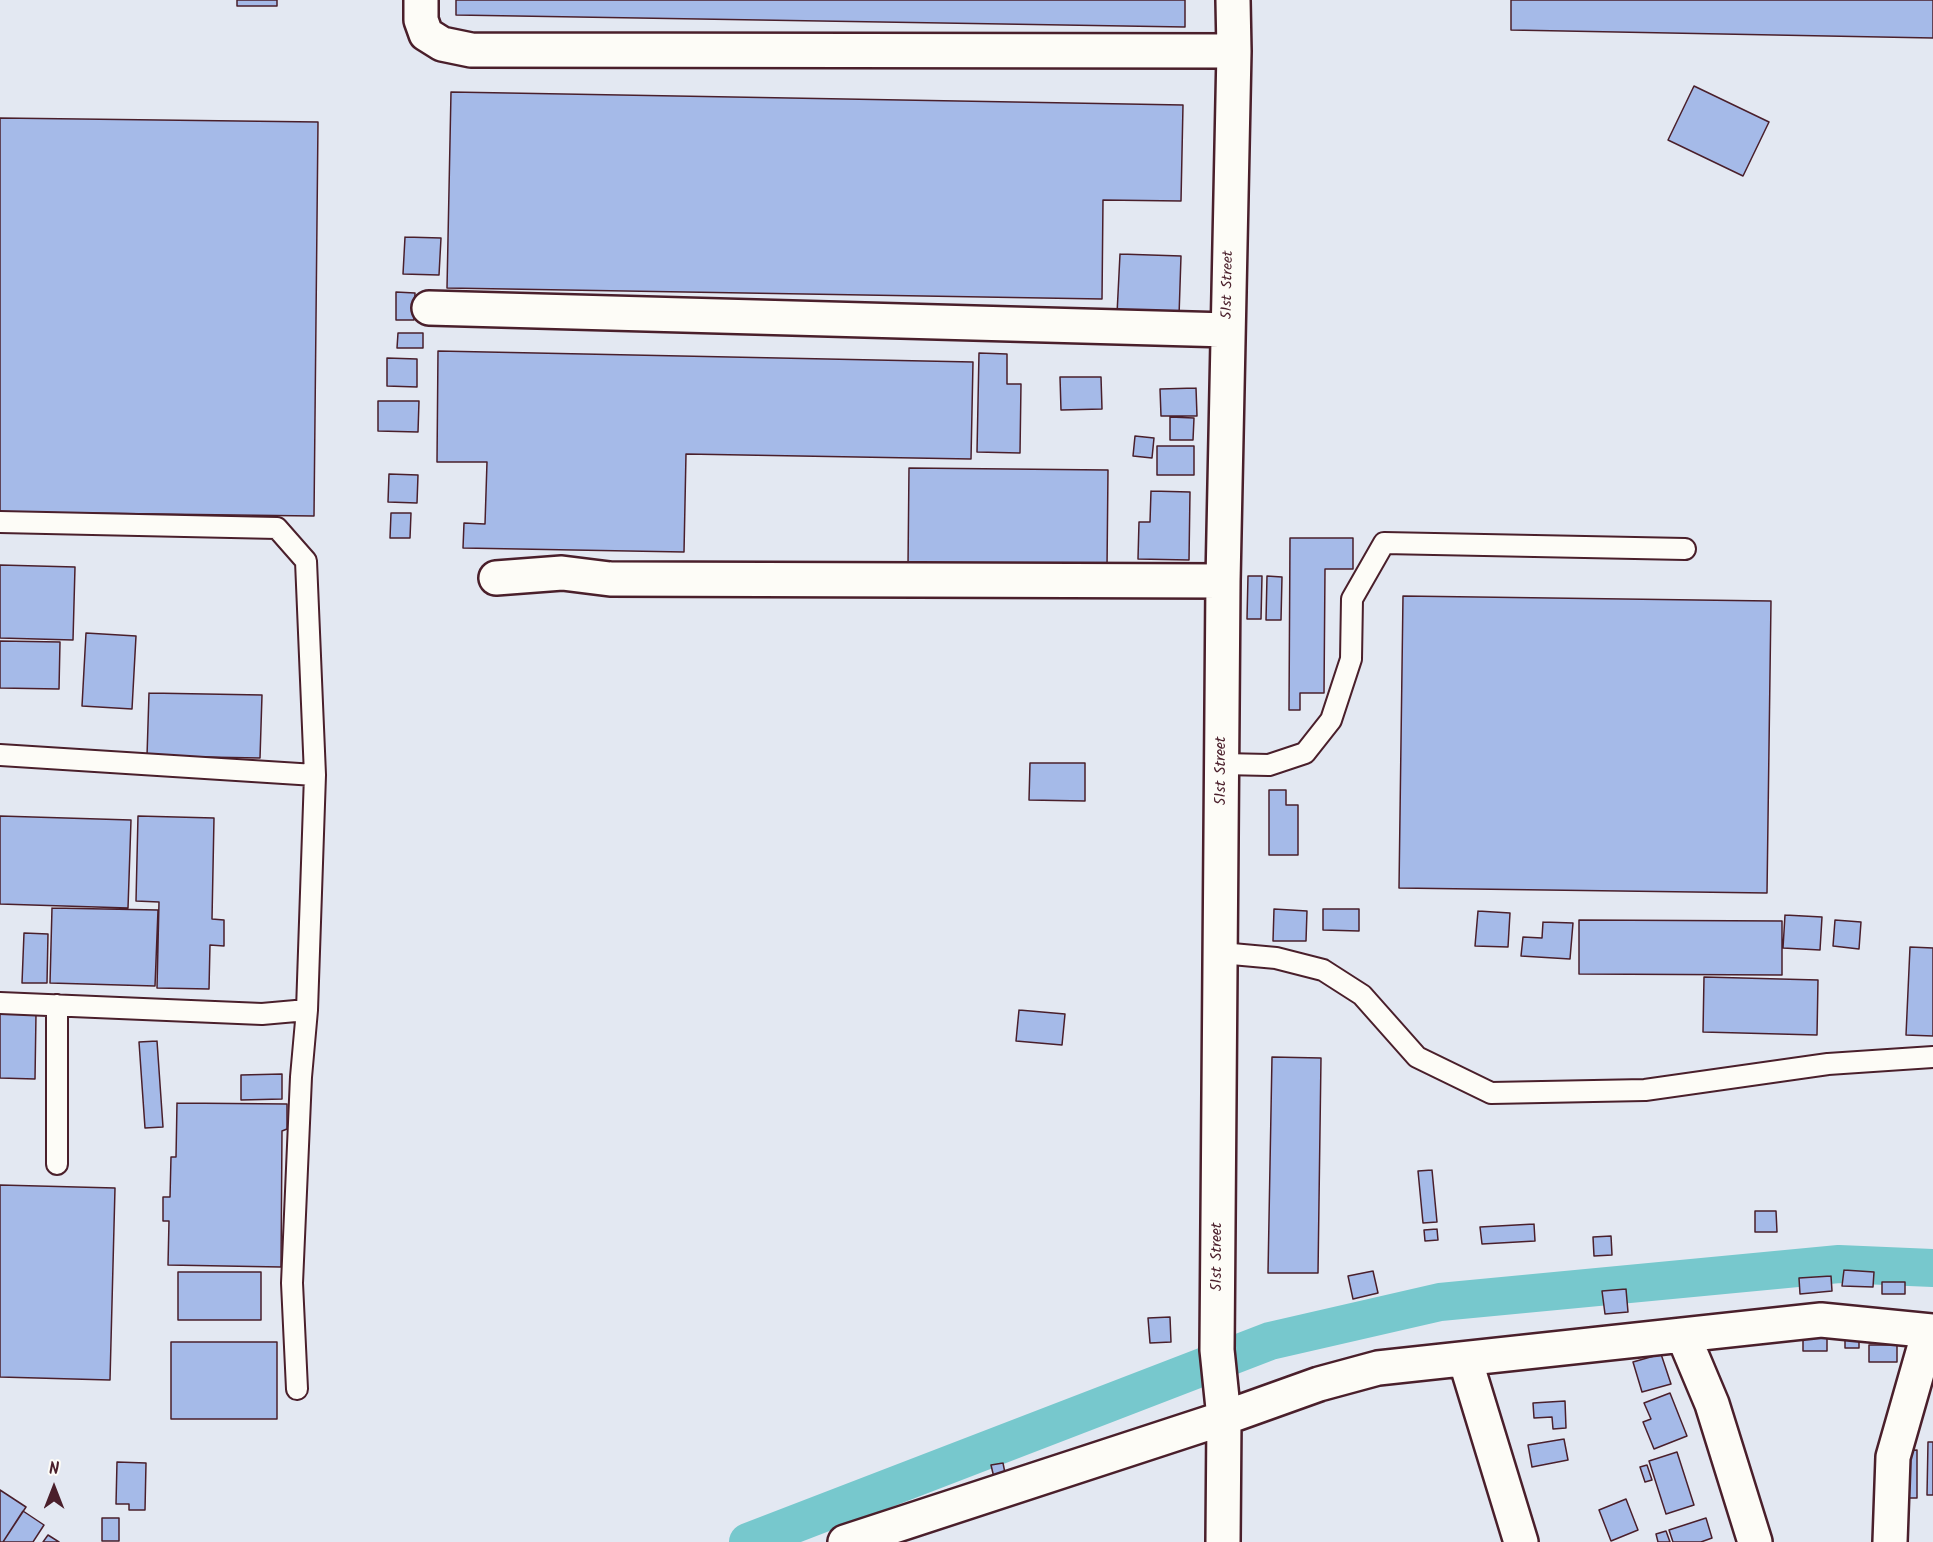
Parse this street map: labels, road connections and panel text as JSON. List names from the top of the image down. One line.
{"streets":{"street":["51st Street"]},"north":"top"}
